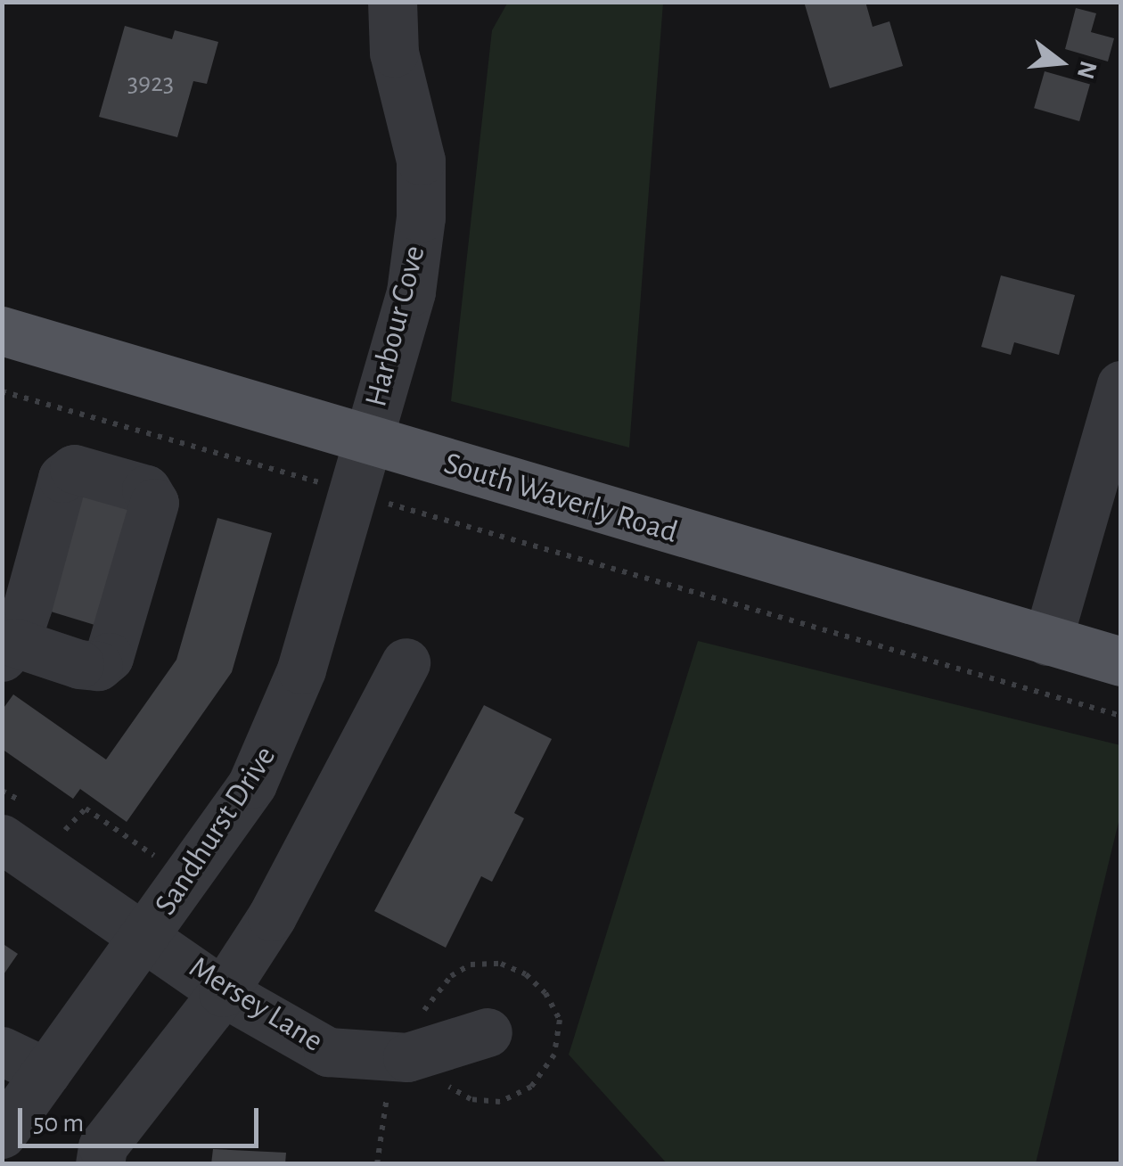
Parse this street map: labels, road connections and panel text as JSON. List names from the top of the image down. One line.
{"streets":{"main road":["South Waverly Road"],"street":["Harbour Cove","Sandhurst Drive","Mersey Lane"]},"crossings":[["Harbour Cove","South Waverly Road"],["Harbour Cove","Sandhurst Drive"],["South Waverly Road","Sandhurst Drive"],["Sandhurst Drive","Mersey Lane"]],"house_numbers":["3923"],"scale_bar":"50 m","north":"right"}
